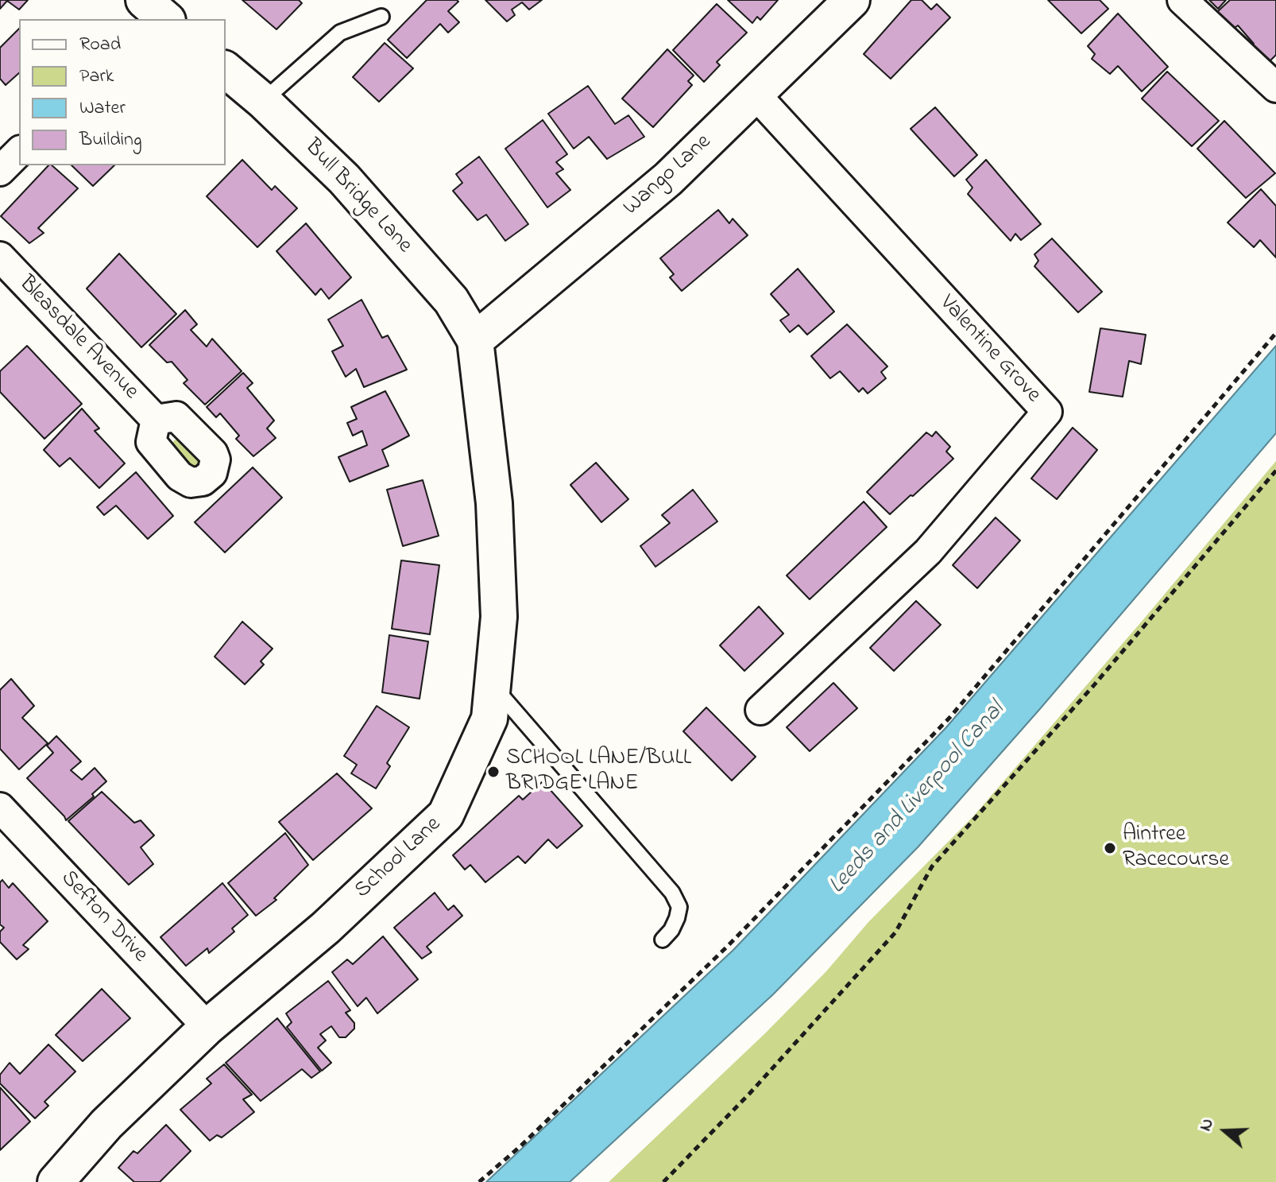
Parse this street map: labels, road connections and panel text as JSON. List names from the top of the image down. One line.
{"streets":{"main road":["Wango Lane","Bull Bridge Lane","School Lane"],"street":["Bleasdale Avenue","Valentine Grove","Sefton Drive"]},"crossings":[["Wango Lane","Bull Bridge Lane"],["Wango Lane","Valentine Grove"],["Wango Lane","School Lane"],["Bull Bridge Lane","School Lane"],["School Lane","Sefton Drive"]],"water":["Leeds and Liverpool Canal"],"places":["SCHOOL LANE/BULL BRIDGE LANE","Aintree Racecourse"],"legend":["Road","Park","Water","Building"],"north":"left"}
